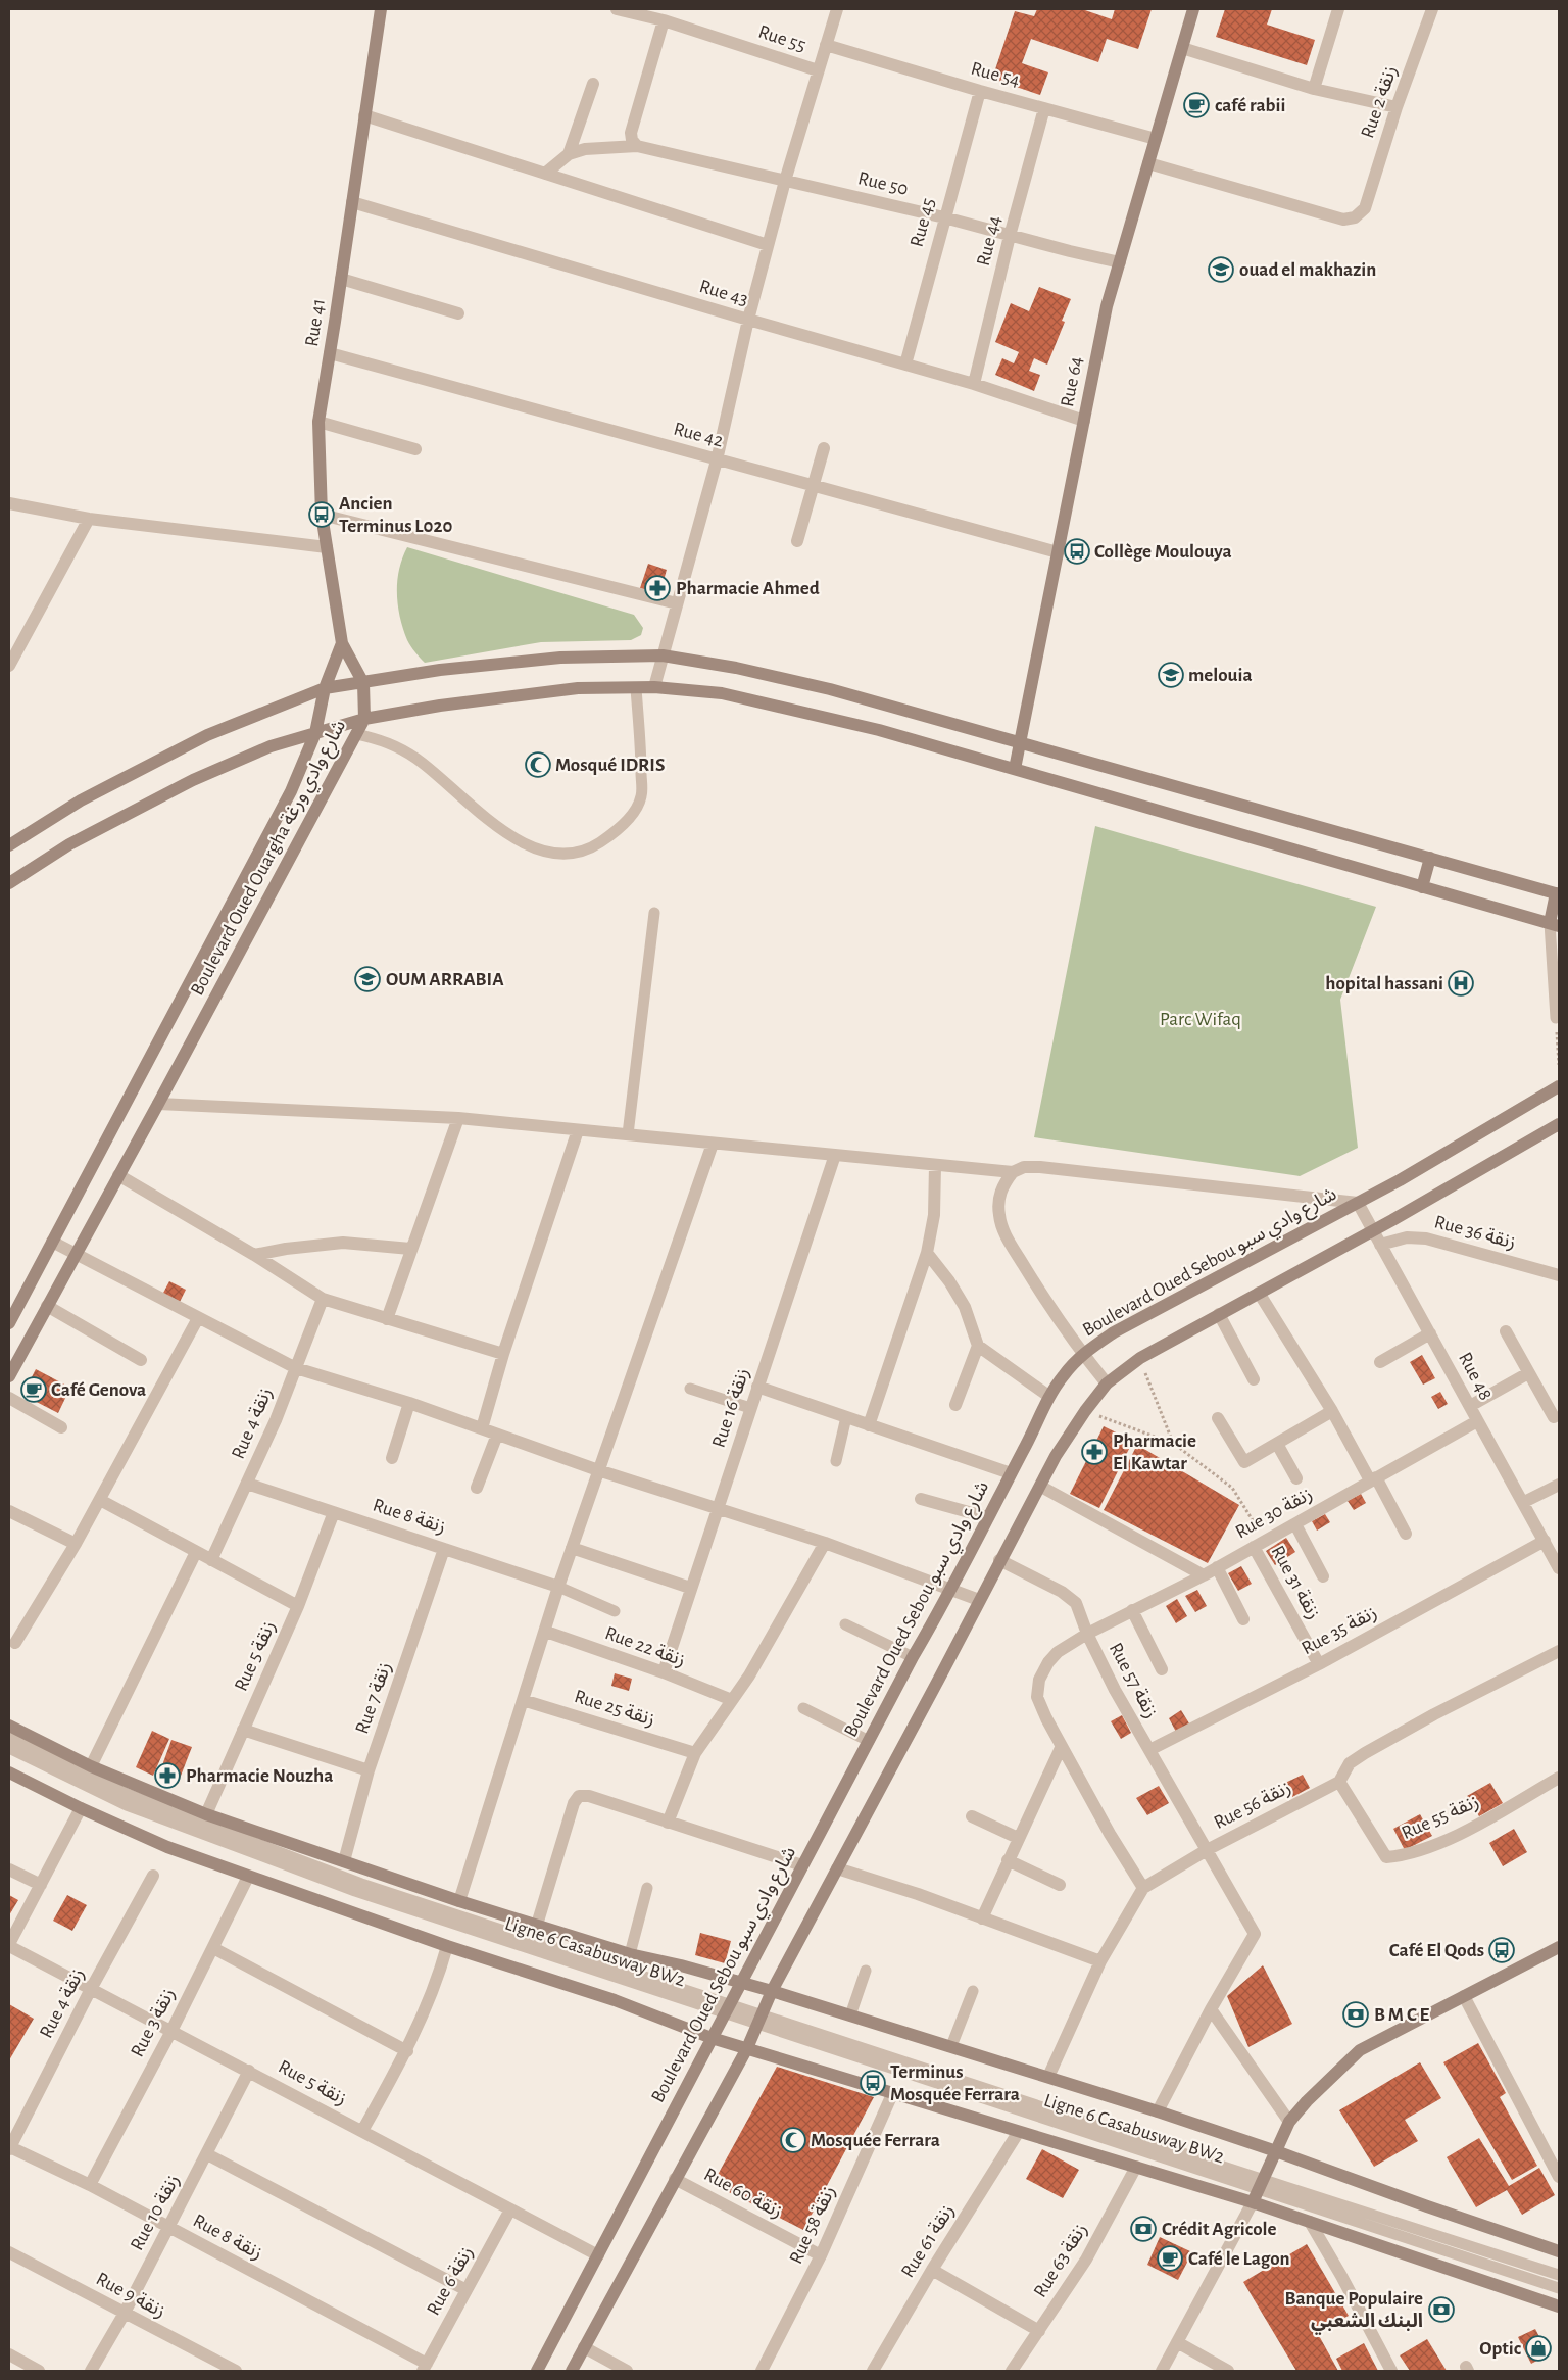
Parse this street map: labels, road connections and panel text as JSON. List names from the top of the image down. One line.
{"streets":{"street":["Rue 55","Rue 54","Rue 2 زنقة","Rue 50","Rue 45","Rue 44","Rue 43","Rue 41","Rue 64","Rue 42","Boulevard Oued Ouargha شارع وادي ورغة","Rue 36 زنقة","Boulevard Oued Sebou شارع وادي سبو","Rue 48","Rue 16 زنقة","Rue 4 زنقة","Rue 30 زنقة","Rue 8 زنقة","Rue 31 زنقة","Rue 35 زنقة","Rue 22 زنقة","Rue 5 زنقة","Rue 57 زنقة","Rue 7 زنقة","Rue 25 زنقة","Rue 56 زنقة","Rue 55 زنقة","Rue 3 زنقة","Rue 60 زنقة","Rue 10 زنقة","Rue 58 زنقة","Rue 61 زنقة","Rue 63 زنقة","Rue 6 زنقة","Rue 9 زنقة"],"lane":["Ligne 6 Casabusway BW2"]},"crossings":[["Rue 54","Rue 45"],["Rue 54","Rue 44"],["Rue 54","Rue 64"],["Rue 2 زنقة","Rue 64"],["Rue 50","Rue 45"],["Rue 50","Rue 44"],["Rue 50","Rue 64"],["Rue 45","Rue 43"],["Rue 44","Rue 43"],["Rue 43","Rue 41"],["Rue 43","Rue 64"],["Rue 41","Rue 42"],["Rue 41","Boulevard Oued Ouargha شارع وادي ورغة"],["Rue 64","Rue 42"],["Rue 36 زنقة","Rue 48"],["Boulevard Oued Sebou شارع وادي سبو","Rue 48"],["Boulevard Oued Sebou شارع وادي سبو","Rue 5 زنقة"],["Boulevard Oued Sebou شارع وادي سبو","Ligne 6 Casabusway BW2"],["Rue 48","Rue 30 زنقة"],["Rue 48","Rue 35 زنقة"],["Rue 16 زنقة","Rue 22 زنقة"],["Rue 4 زنقة","Rue 8 زنقة"],["Rue 4 زنقة","Rue 5 زنقة"],["Rue 30 زنقة","Rue 31 زنقة"],["Rue 30 زنقة","Rue 57 زنقة"],["Rue 30 زنقة","Rue 56 زنقة"],["Rue 8 زنقة","Rue 5 زنقة"],["Rue 8 زنقة","Rue 7 زنقة"],["Rue 8 زنقة","Rue 3 زنقة"],["Rue 8 زنقة","Rue 10 زنقة"],["Rue 8 زنقة","Rue 6 زنقة"],["Rue 31 زنقة","Rue 35 زنقة"],["Rue 35 زنقة","Rue 57 زنقة"],["Rue 5 زنقة","Rue 3 زنقة"],["Rue 5 زنقة","Rue 10 زنقة"],["Rue 5 زنقة","Rue 6 زنقة"],["Rue 57 زنقة","Rue 56 زنقة"],["Rue 56 زنقة","Rue 55 زنقة"],["Rue 60 زنقة","Rue 58 زنقة"],["Rue 10 زنقة","Rue 9 زنقة"]],"parks":["Parc Wifaq"],"places":{"cafe":["café rabii","Café Genova","Café le Lagon"],"school or university":["ouad el makhazin","melouia","OUM ARRABIA"],"bus stop":["Ancien Terminus L020","Collège Moulouya","Café El Qods","Terminus Mosquée Ferrara"],"pharmacy":["Pharmacie Ahmed","Pharmacie El Kawtar","Pharmacie Nouzha"],"mosque":["Mosqué IDRIS","Mosquée Ferrara"],"hospital":["hopital hassani"],"bank":["B M C E","Crédit Agricole","Banque Populaire البنك الشعبي"],"shop":["Optic"]}}
